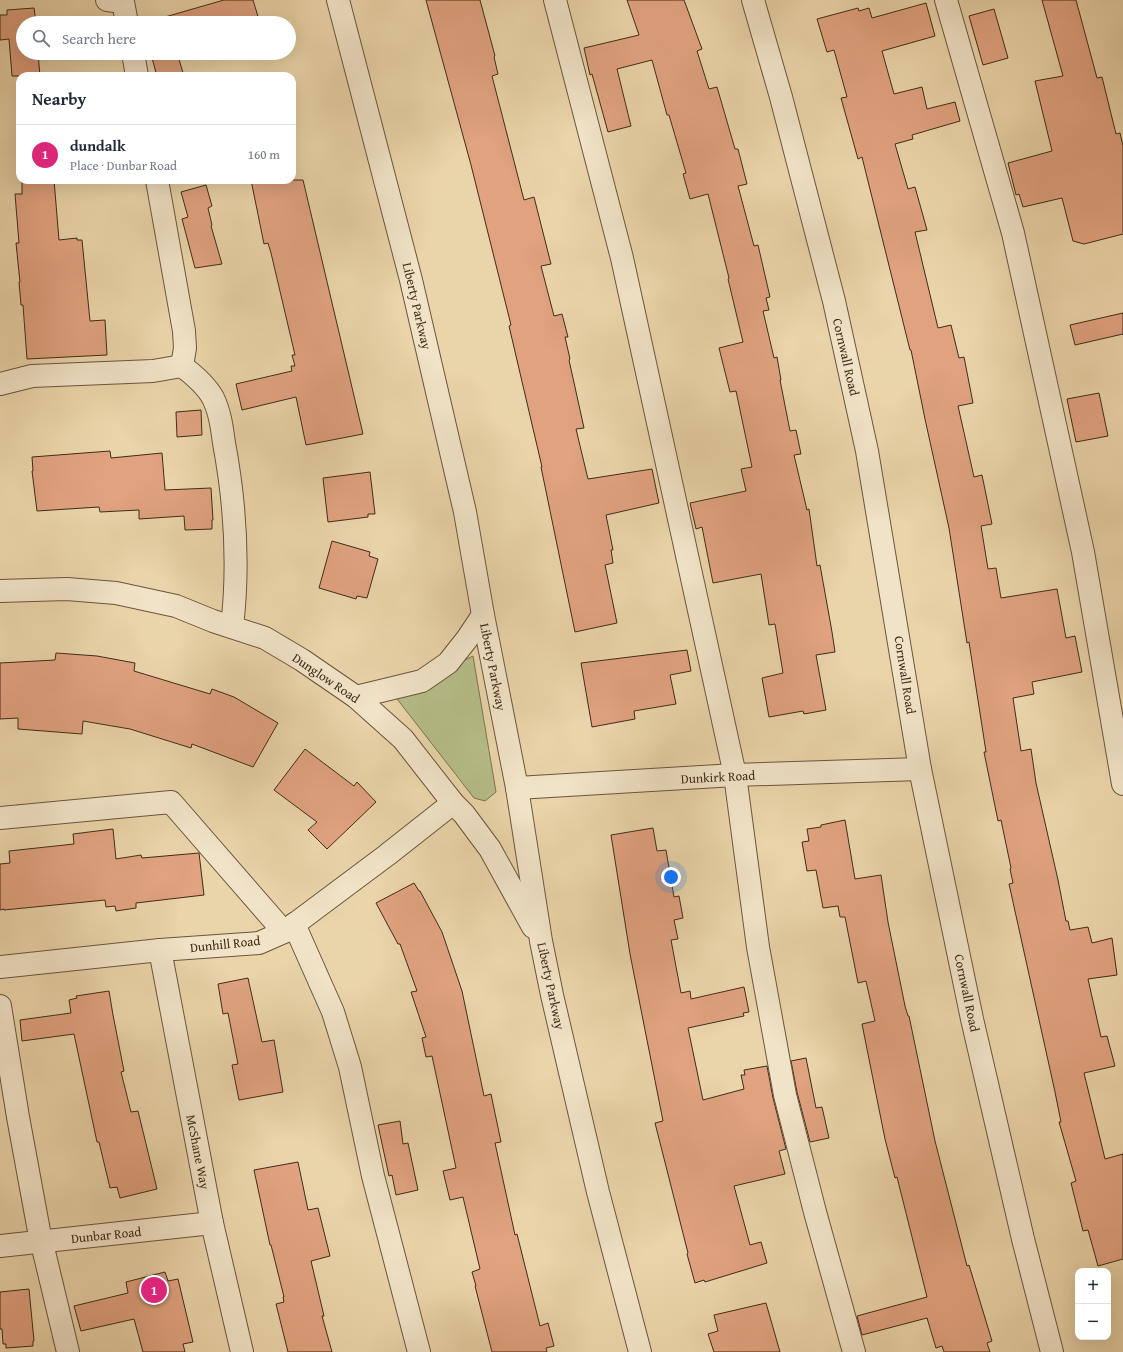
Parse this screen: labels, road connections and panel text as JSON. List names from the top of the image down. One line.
{"streets":{"street":["Liberty Parkway","Cornwall Road","Dunglow Road","Dunkirk Road","Dunhill Road","McShane Way","Dunbar Road"]},"crossings":[["Liberty Parkway","Dunglow Road"],["Liberty Parkway","Dunkirk Road"],["Cornwall Road","Dunkirk Road"],["Dunglow Road","Dunhill Road"],["Dunhill Road","McShane Way"],["McShane Way","Dunbar Road"]],"page":{"search":"Search here","heading":"Nearby","list":[{"mark":"1","name":"dundalk","note":"Place · Dunbar Road","value":"160 m"}],"map_buttons":["+","−"],"pins":"1"}}
